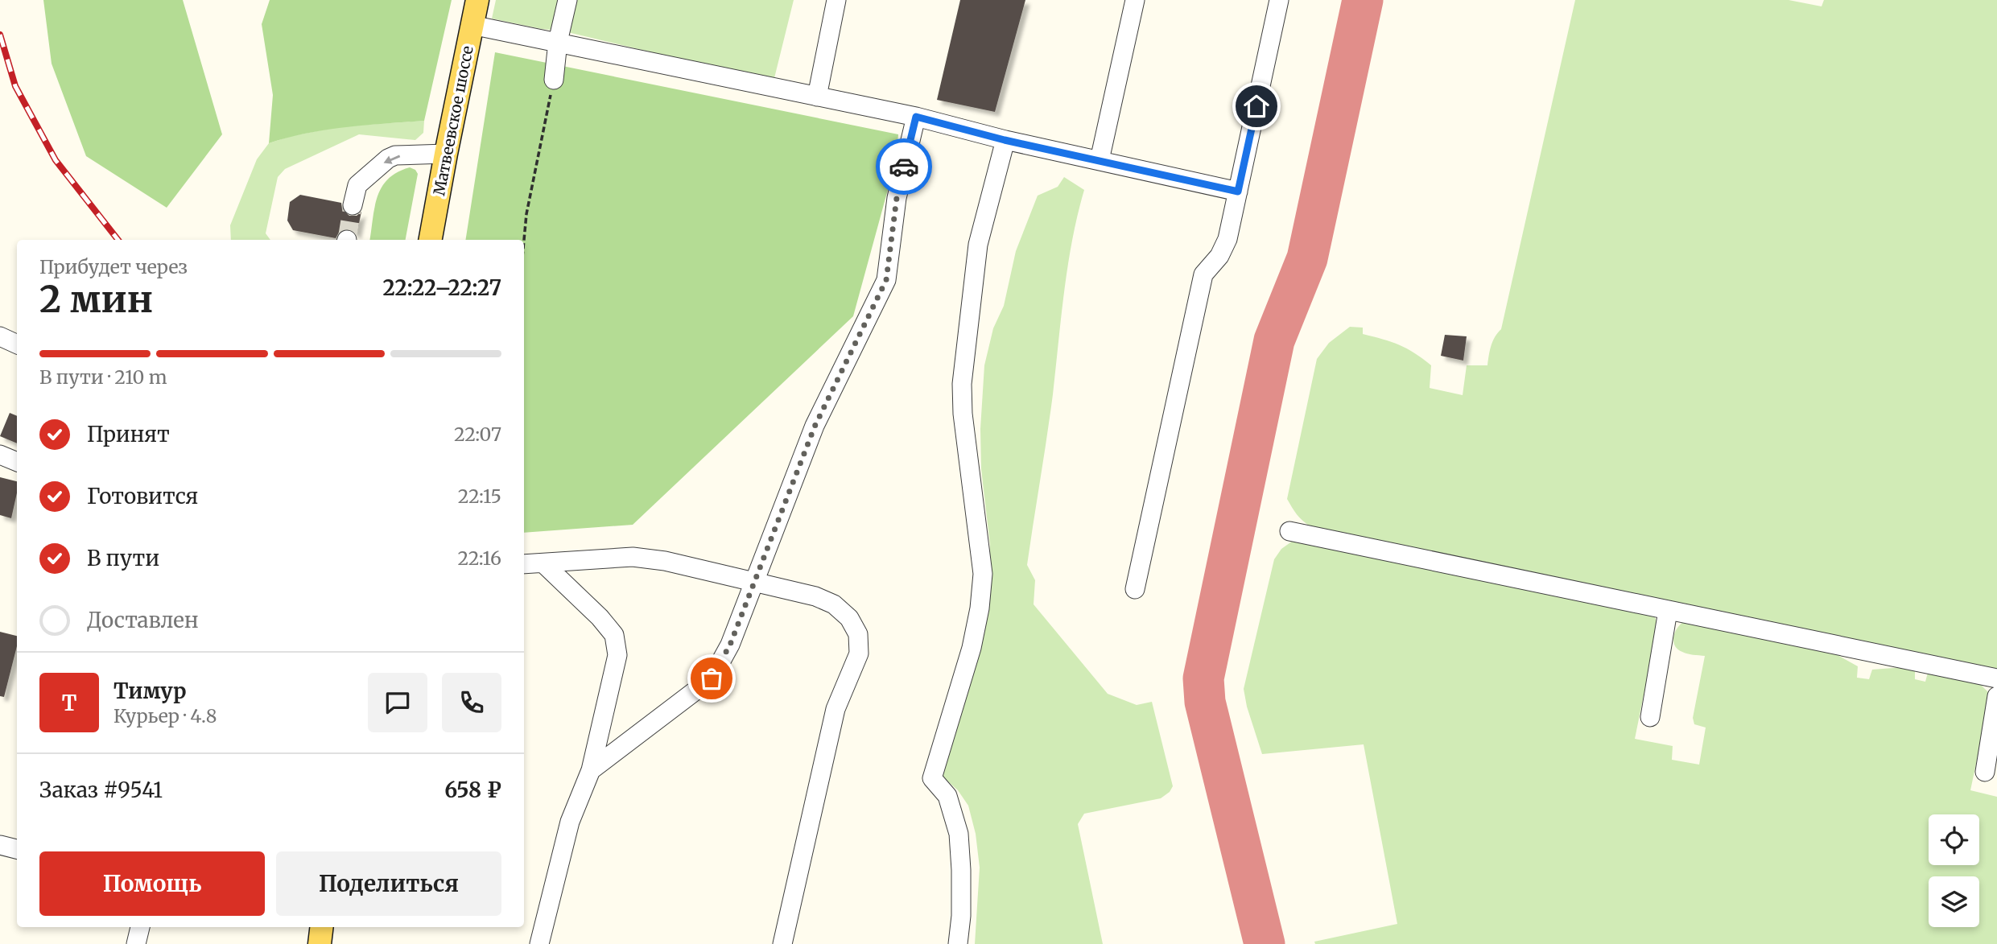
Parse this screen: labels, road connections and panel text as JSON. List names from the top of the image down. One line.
{"streets":{"main road":["Матвеевское шоссе"]},"page":{"heading":["2 мин","Прибудет через","22:22–22:27"],"panel":["Тимур","Курьер · 4.8","Заказ #9541","658 ₽"],"bar":"В пути · 210 m","list":[["Принят","22:07"],["Готовится","22:15"],["В пути","22:16"],"Доставлен"],"round":"Т","buttons":["Помощь","Поделиться"]}}
